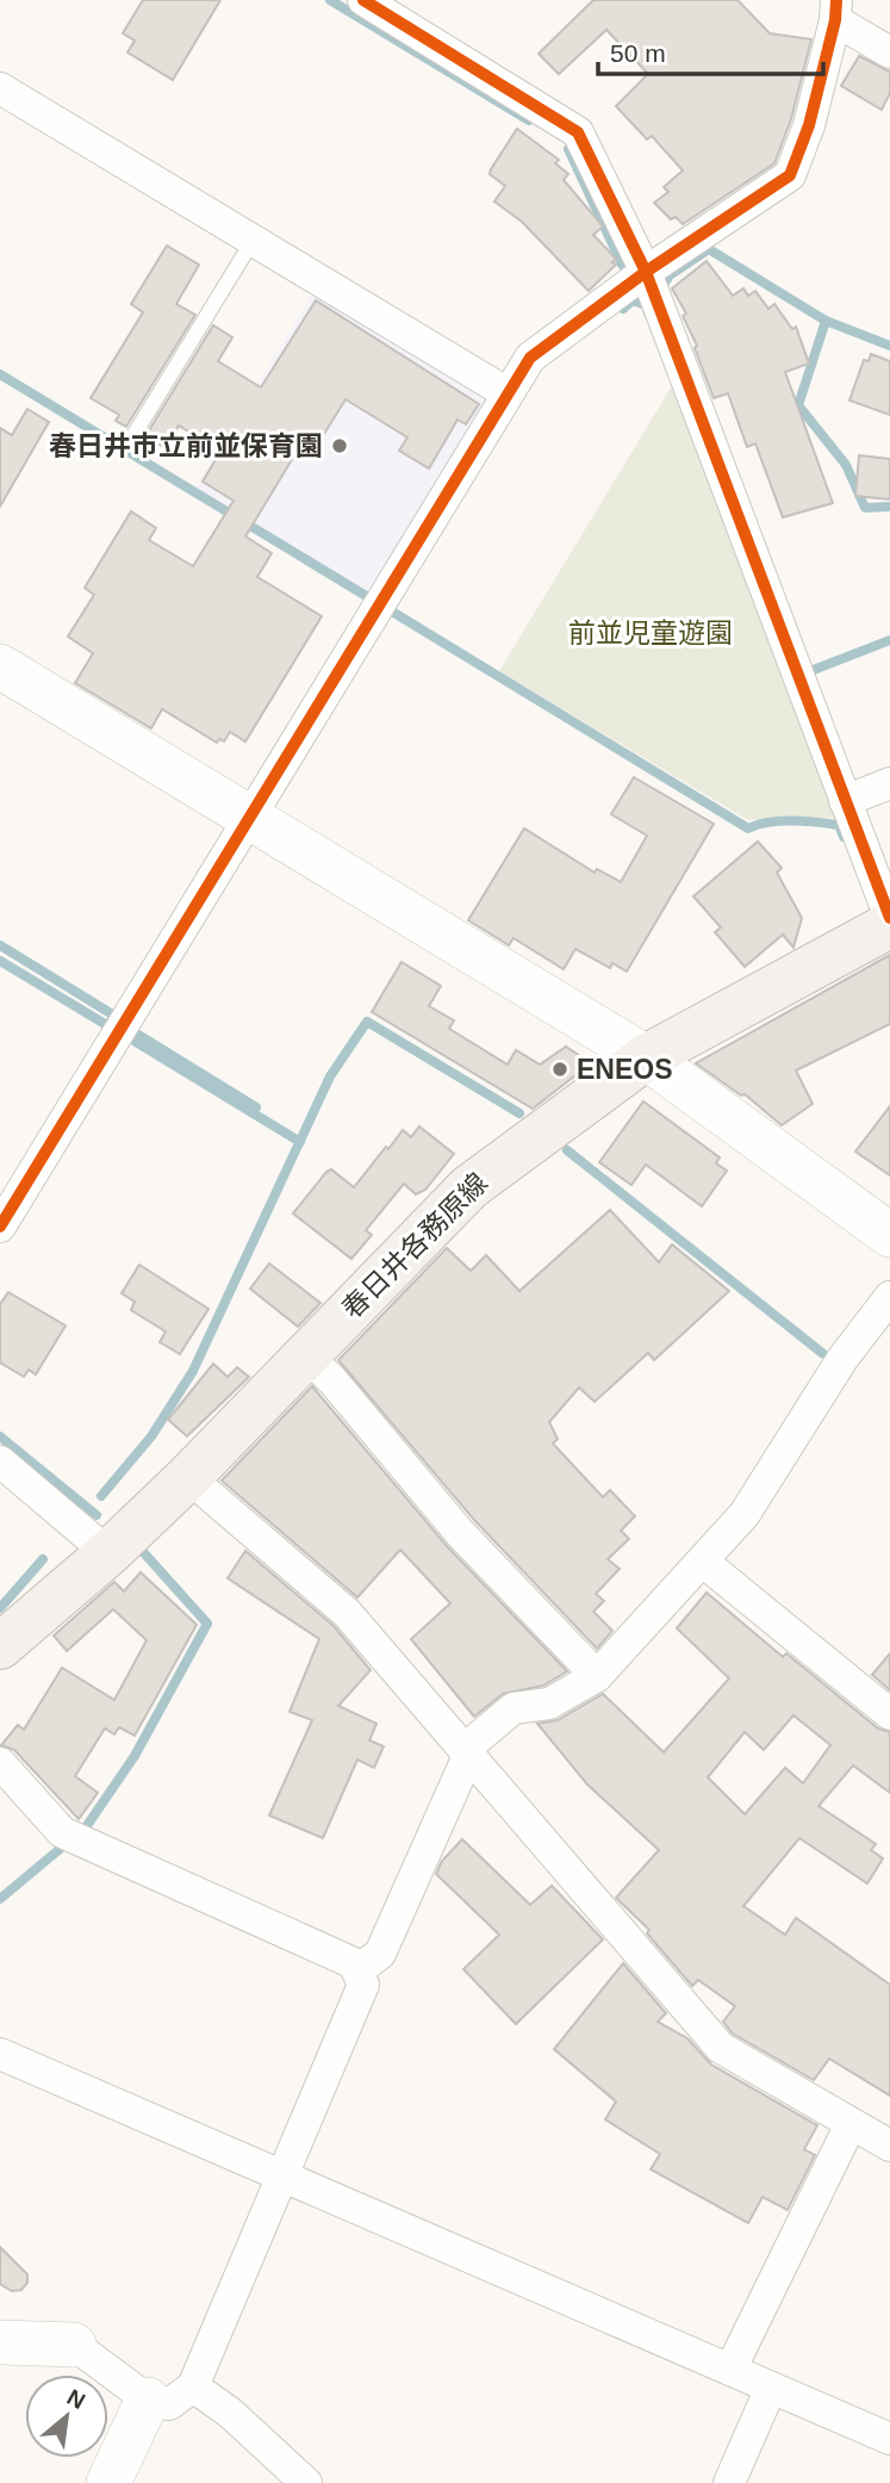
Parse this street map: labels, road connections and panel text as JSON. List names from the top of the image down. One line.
{"streets":{"main road":["春日井各務原線"]},"parks":["前並児童遊園"],"places":["春日井市立前並保育園","ENEOS"],"scale_bar":"50 m","north":"top right"}
